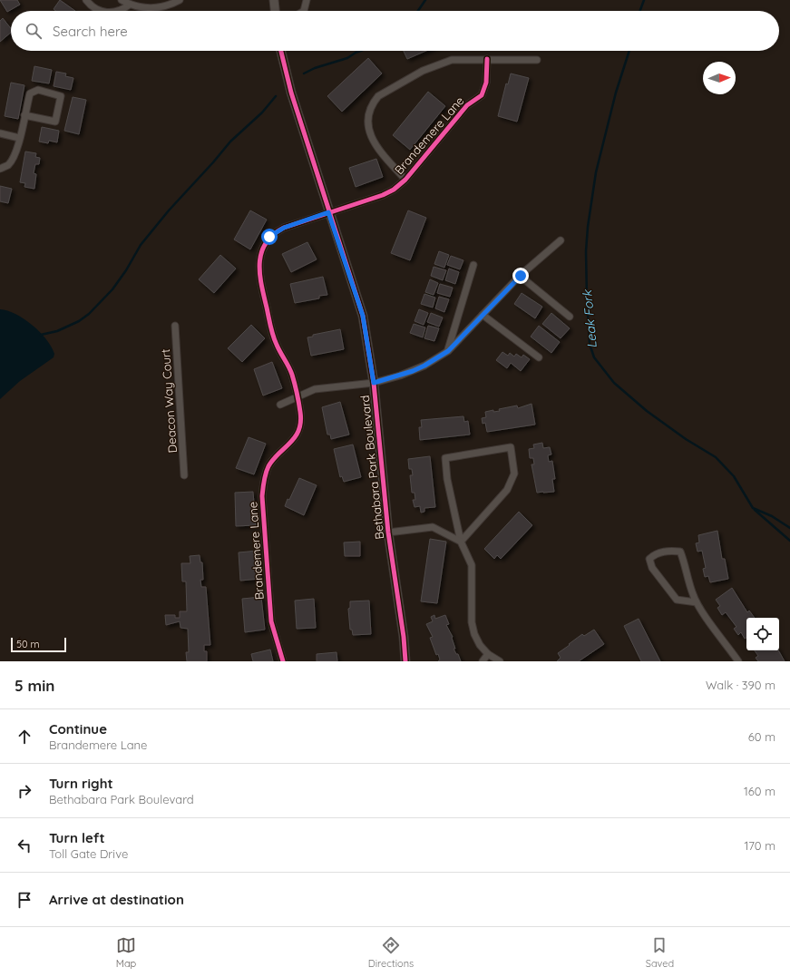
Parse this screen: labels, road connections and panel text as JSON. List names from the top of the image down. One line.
{"streets":{"street":["Brandemere Lane","Deacon Way Court","Bethabara Park Boulevard"]},"crossings":[["Brandemere Lane","Bethabara Park Boulevard"]],"water":["Leak Fork"],"scale_bar":"50 m","north":"right","page":{"search":"Search here","scale":"50 m","heading":["5 min","Walk · 390 m"],"list":[["Continue","Brandemere Lane","60 m"],["Turn right","Bethabara Park Boulevard","160 m"],["Turn left","Toll Gate Drive","170 m"],"Arrive at destination"],"nav":["Map","Directions","Saved"]}}
